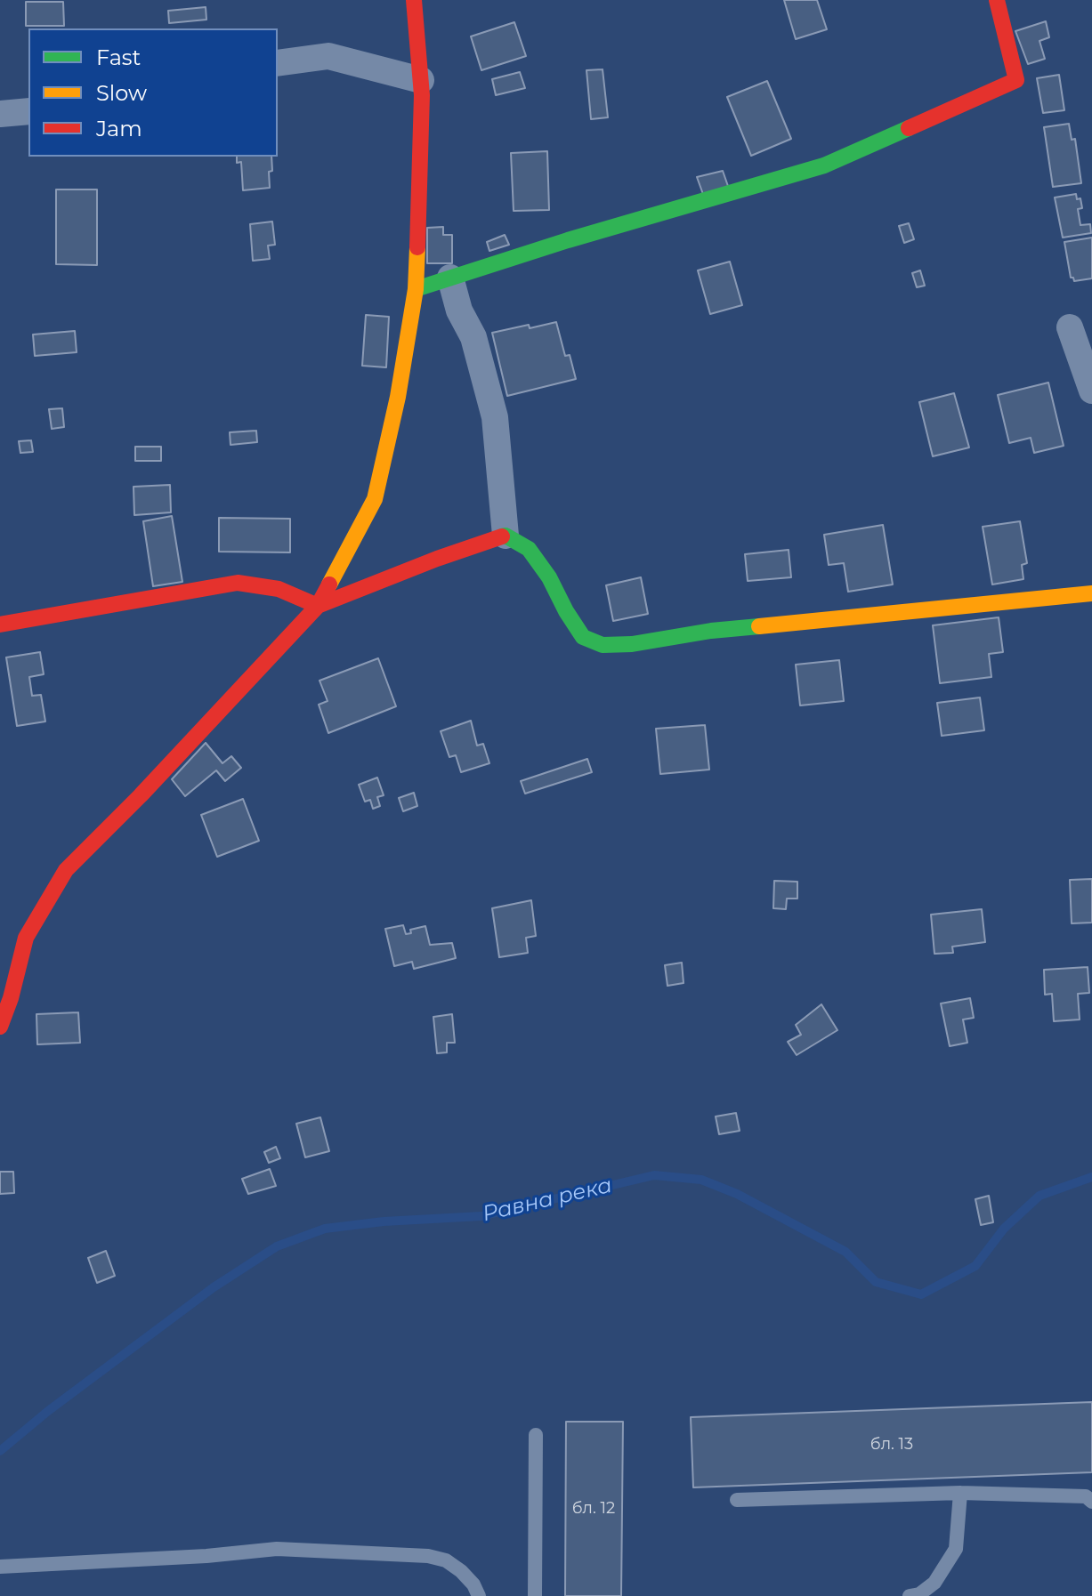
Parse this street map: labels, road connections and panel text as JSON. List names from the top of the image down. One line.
{"water":["Равна река"],"house_numbers":["бл. 13","бл. 12"],"legend":["Fast","Slow","Jam"]}
